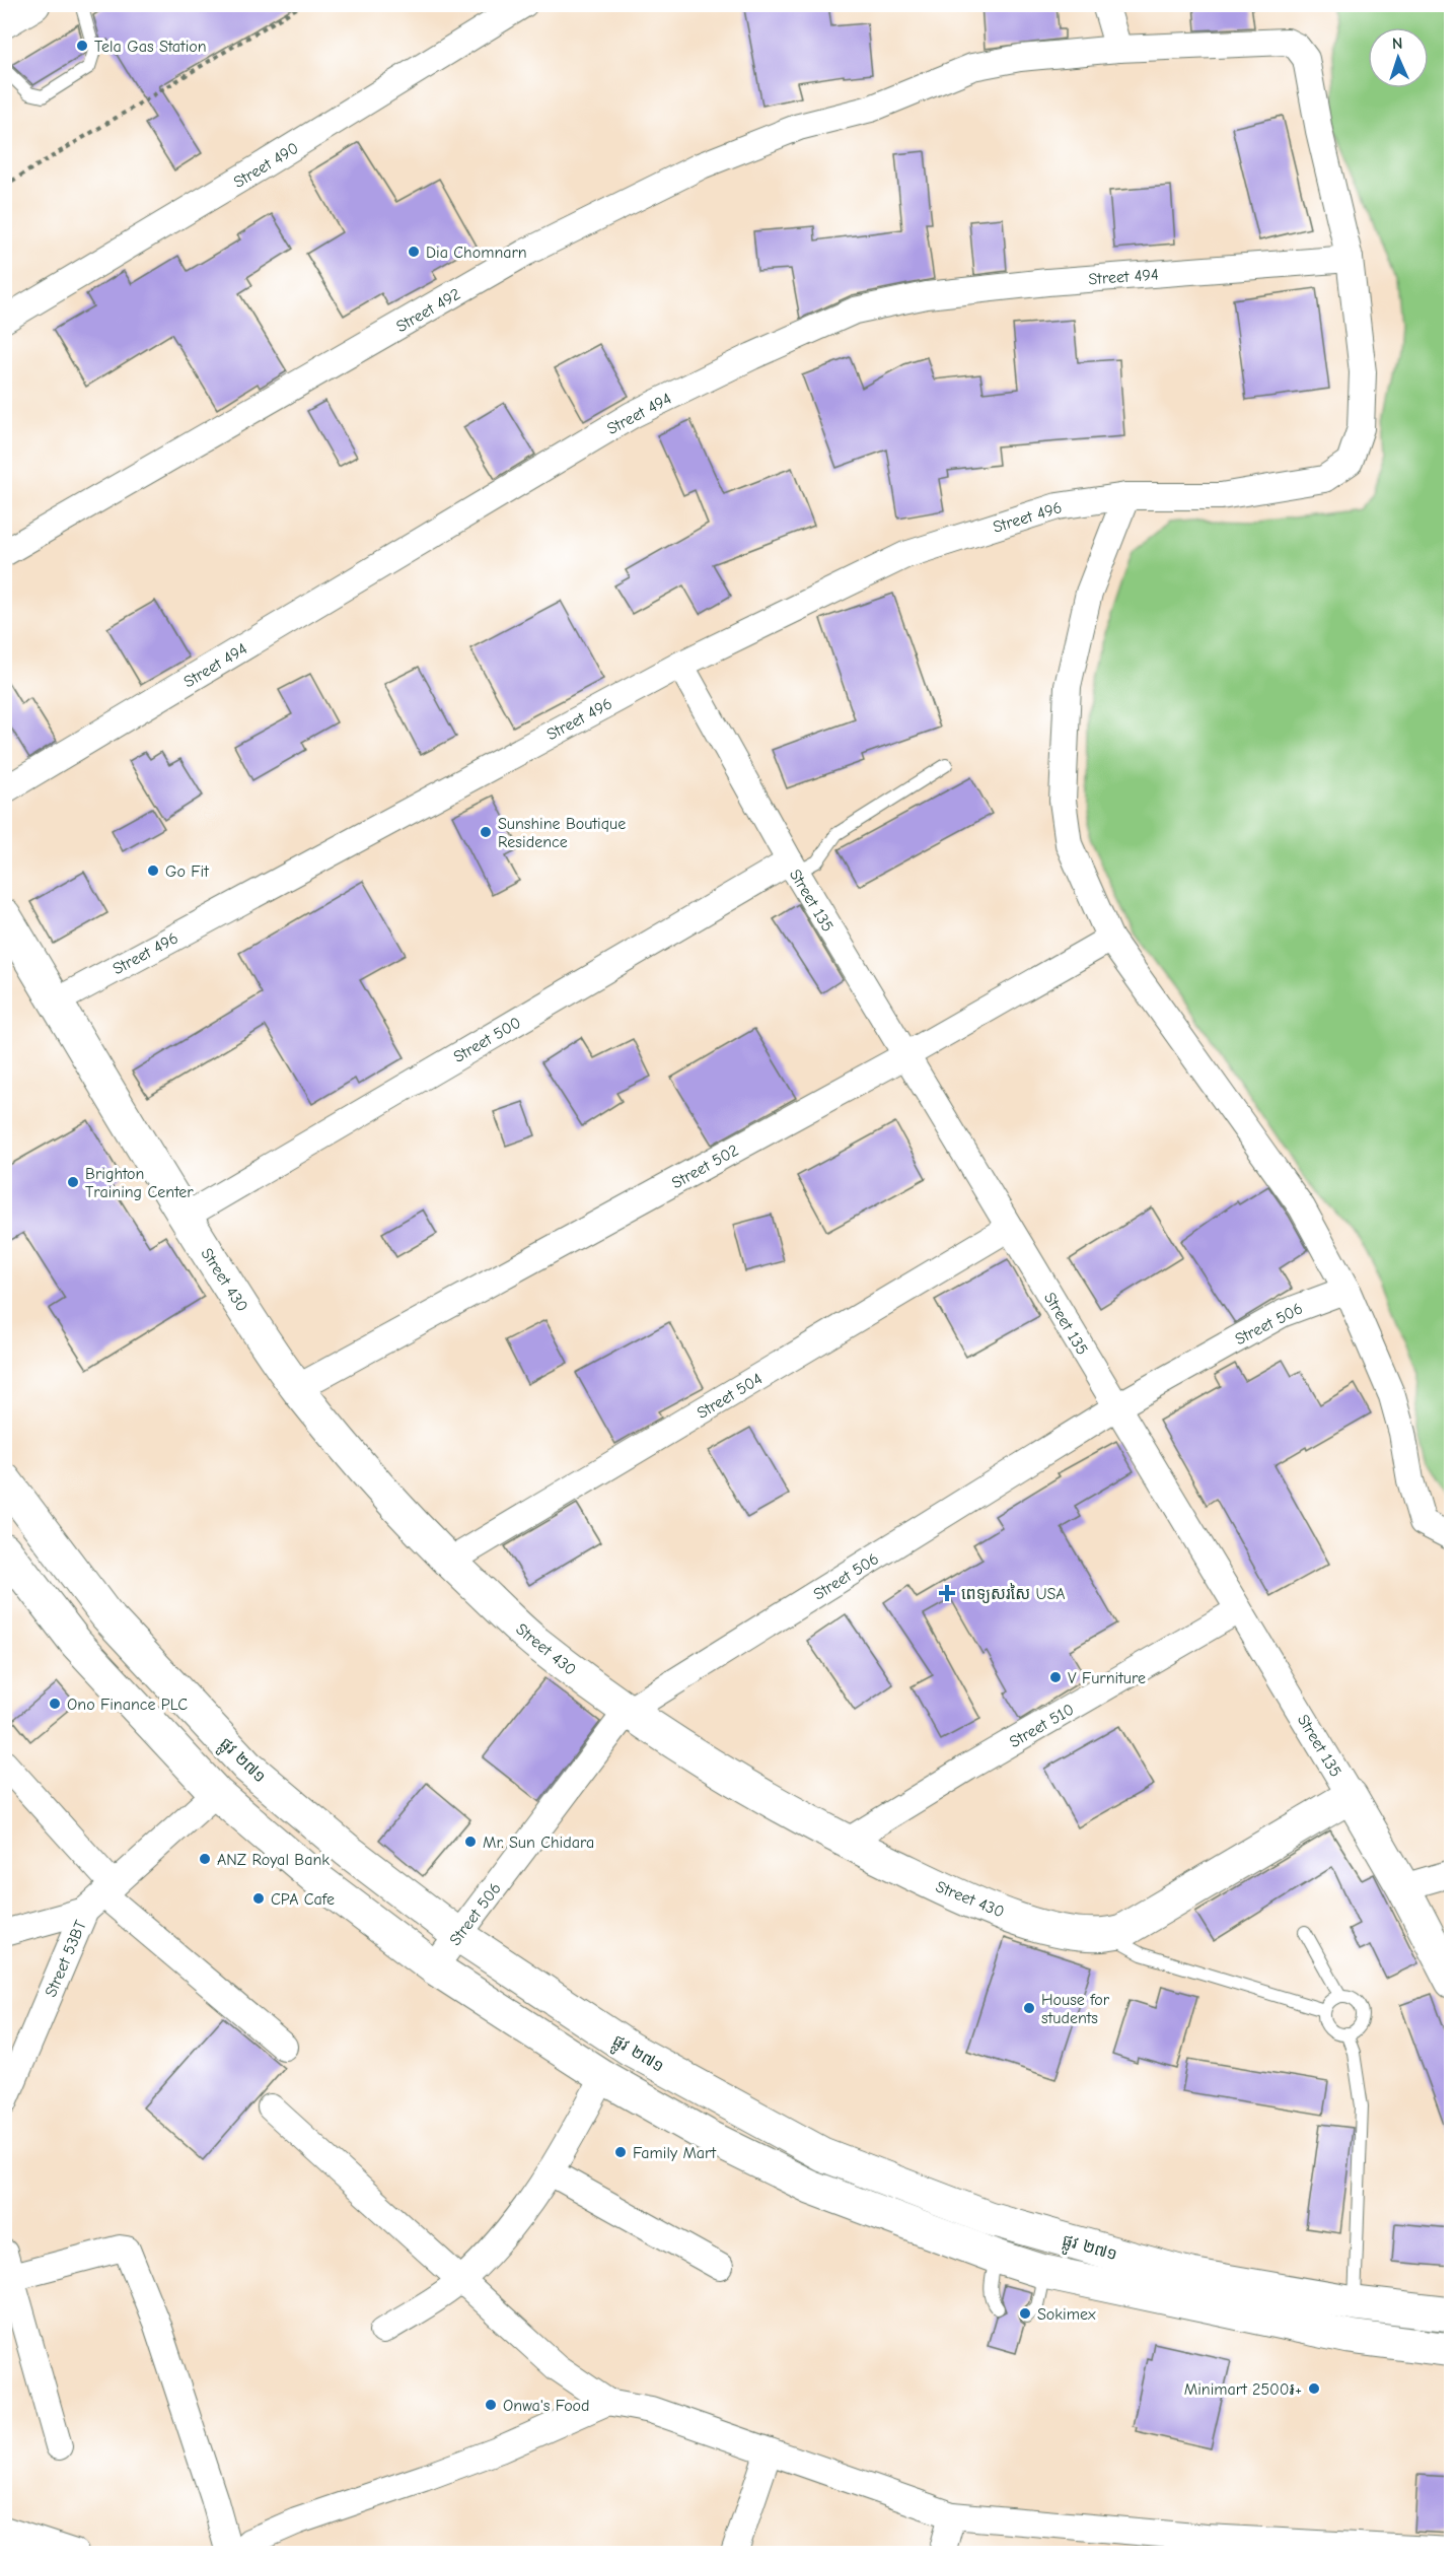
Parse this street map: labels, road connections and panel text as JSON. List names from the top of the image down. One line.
{"streets":{"main road":["Street 135","Street 430","ផ្លូវ ២៧១"],"street":["Street 490","Street 494","Street 492","Street 496","Street 500","Street 502","Street 506","Street 504","Street 510","Street 53BT"]},"crossings":[["Street 494","Street 492"],["Street 494","Street 496"],["Street 492","Street 496"],["Street 496","Street 135"],["Street 496","Street 430"],["Street 135","Street 500"],["Street 135","Street 502"],["Street 135","Street 430"],["Street 135","Street 506"],["Street 135","Street 504"],["Street 135","Street 510"],["Street 500","Street 430"],["Street 502","Street 430"],["Street 430","Street 506"],["Street 430","Street 504"],["Street 430","Street 510"],["Street 506","ផ្លូវ ២៧១"],["ផ្លូវ ២៧១","Street 53BT"]],"places":{"other":["Tela Gas Station","Dia Chomnarn","Sunshine Boutique Residence","Go Fit","Brighton Training Center","V Furniture","Ono Finance PLC","Mr. Sun Chidara","ANZ Royal Bank","CPA Cafe","House for students","Family Mart","Sokimex","Minimart 2500៛+","Onwa's Food"],"health":["ពេទ្យសរសៃ USA"]},"north":"top"}
